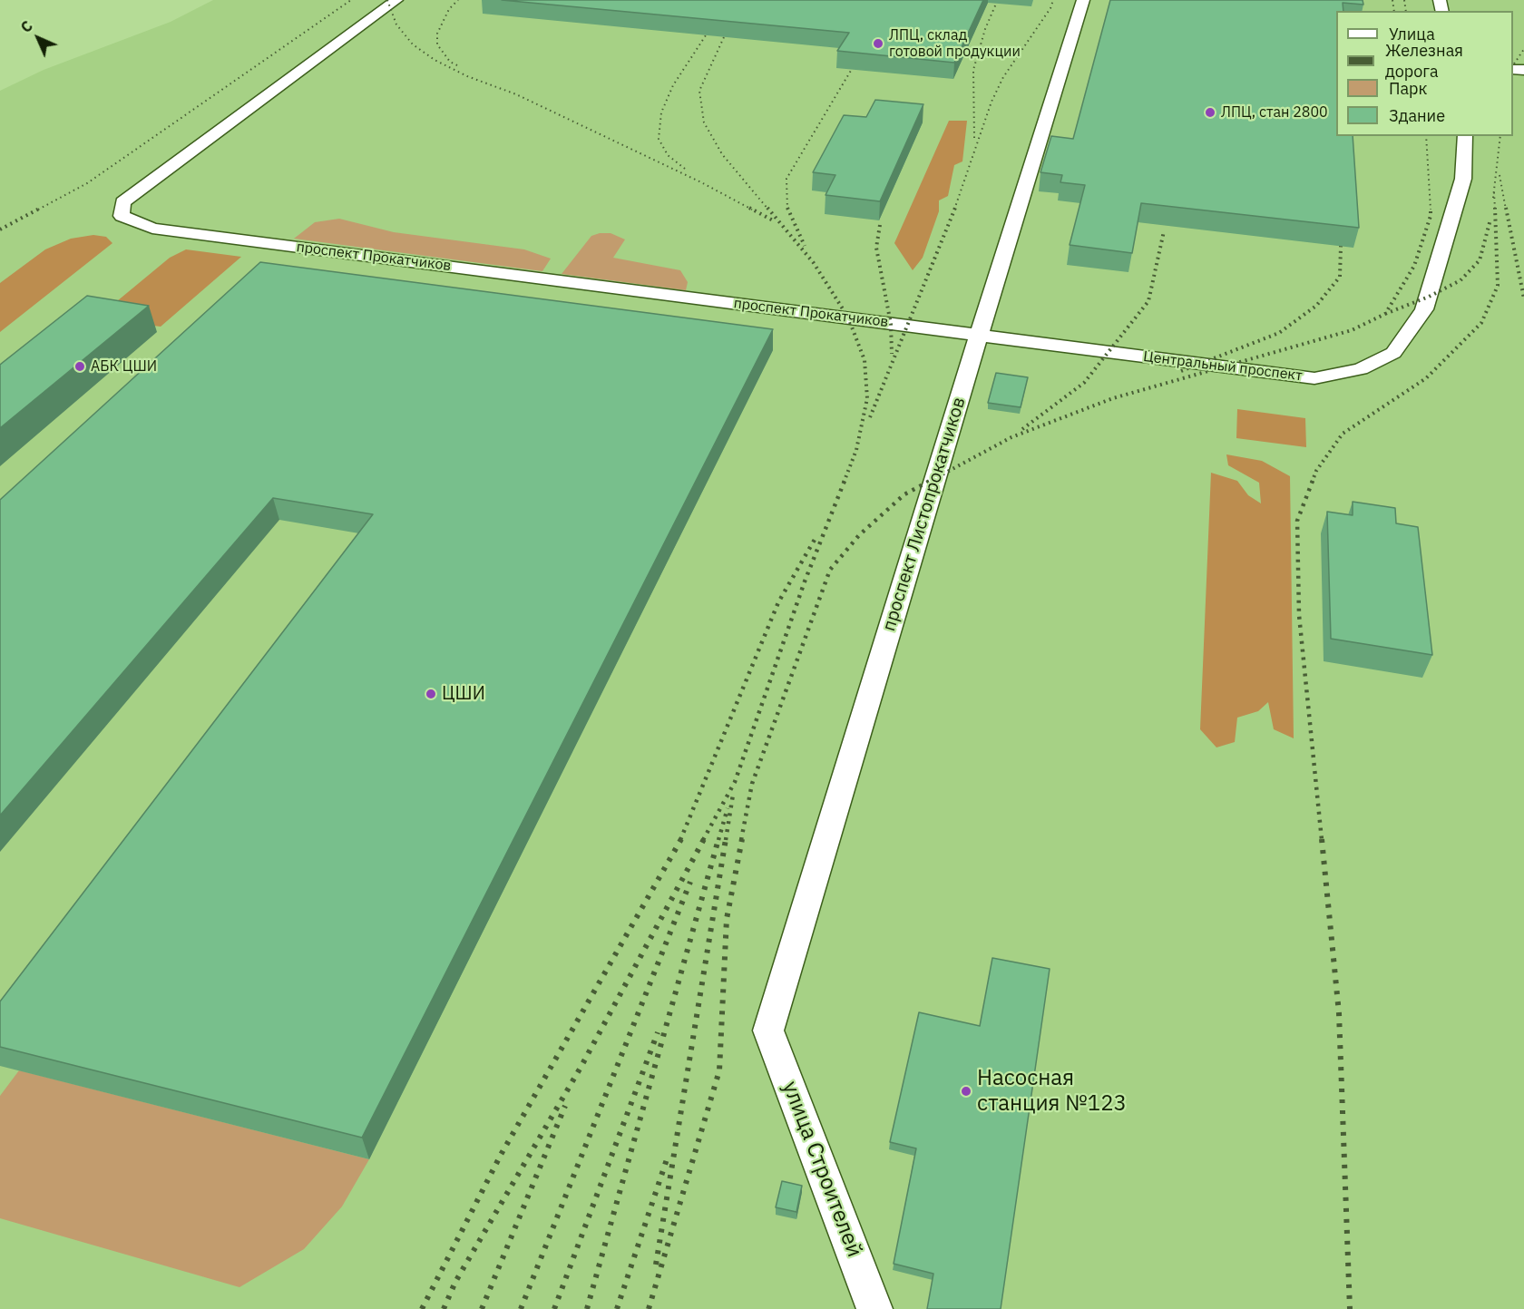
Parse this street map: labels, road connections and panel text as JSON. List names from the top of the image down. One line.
{"streets":{"street":["проспект Прокатчиков","Центральный проспект","проспект Листопрокатчиков","улица Строителей"]},"crossings":[["проспект Прокатчиков","Центральный проспект"],["проспект Прокатчиков","проспект Листопрокатчиков"],["Центральный проспект","проспект Листопрокатчиков"],["проспект Листопрокатчиков","улица Строителей"]],"places":["ЛПЦ, склад готовой продукции","ЛПЦ, стан 2800","АБК ЦШИ","ЦШИ","Насосная станция №123"],"legend":["Улица","Железная дорога","Парк","Здание"],"north":"top left"}
